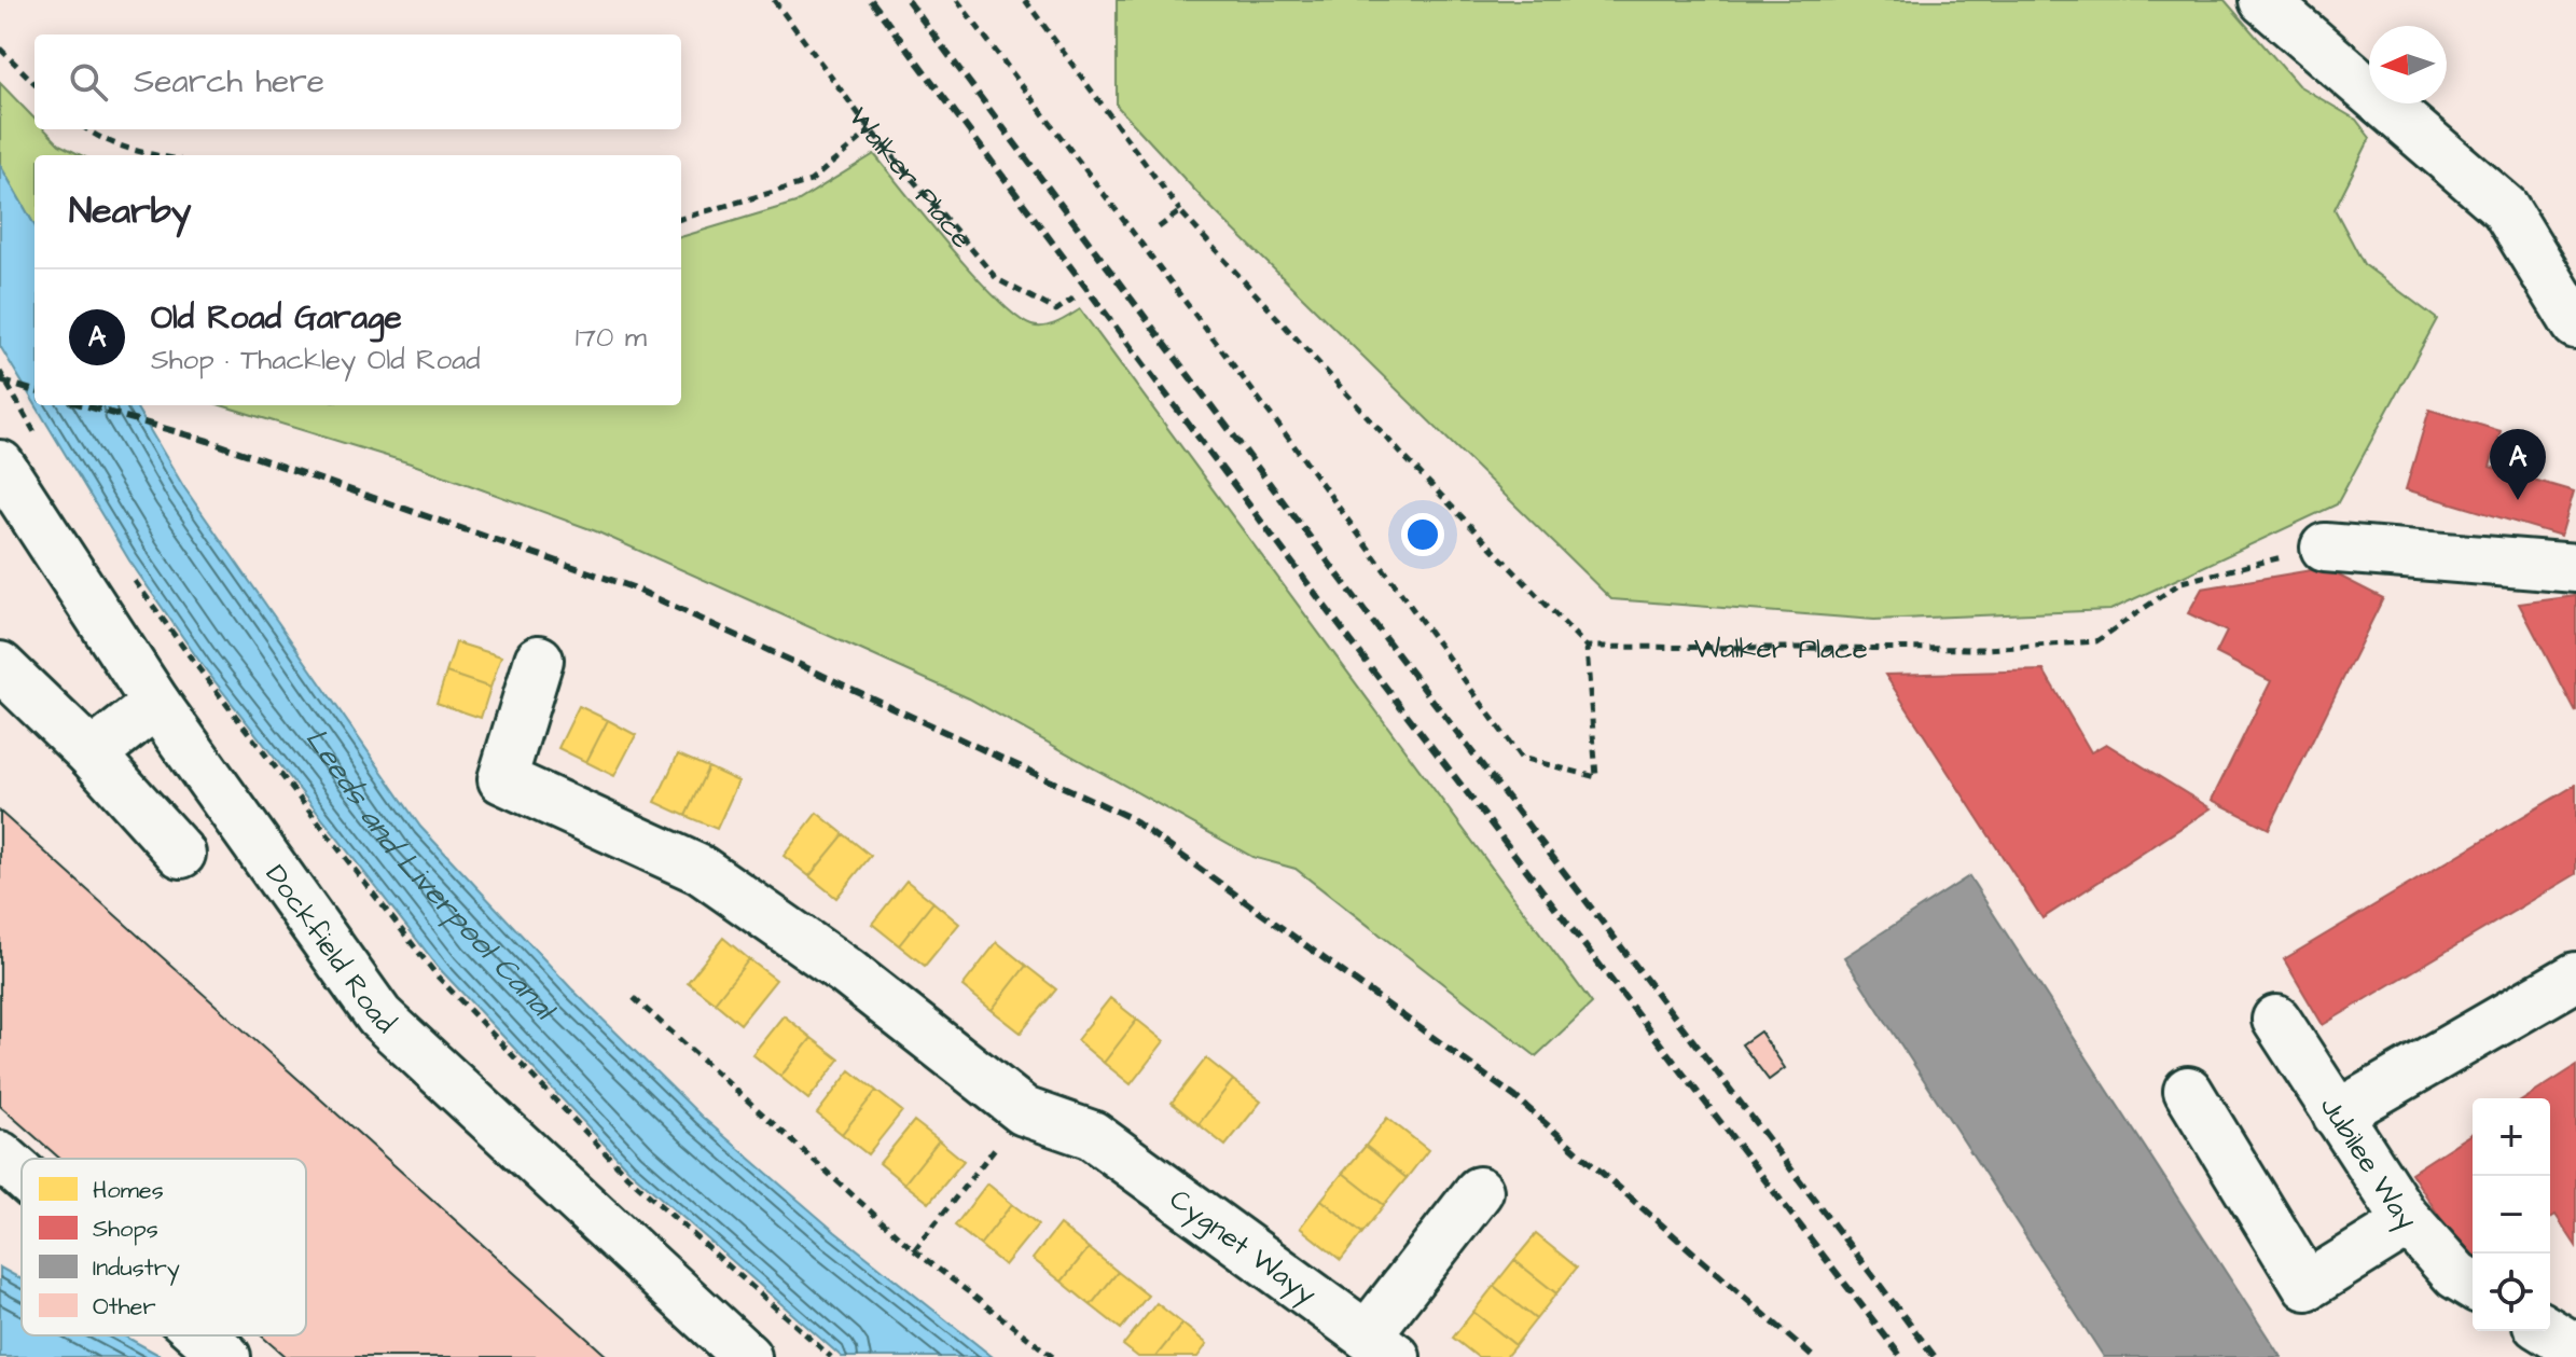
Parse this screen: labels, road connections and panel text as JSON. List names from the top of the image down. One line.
{"streets":{"street":["Dockfield Road","Jubilee Way","Cygnet Wayy"],"path":["Walker Place"]},"water":["Leeds and Liverpool Canal"],"legend":["Homes","Shops","Industry","Other"],"north":"left","page":{"search":"Search here","heading":"Nearby","list":[{"mark":"A","name":"Old Road Garage","note":"Shop · Thackley Old Road","value":"170 m"}],"pins":"A","map_buttons":["+","−"]}}
